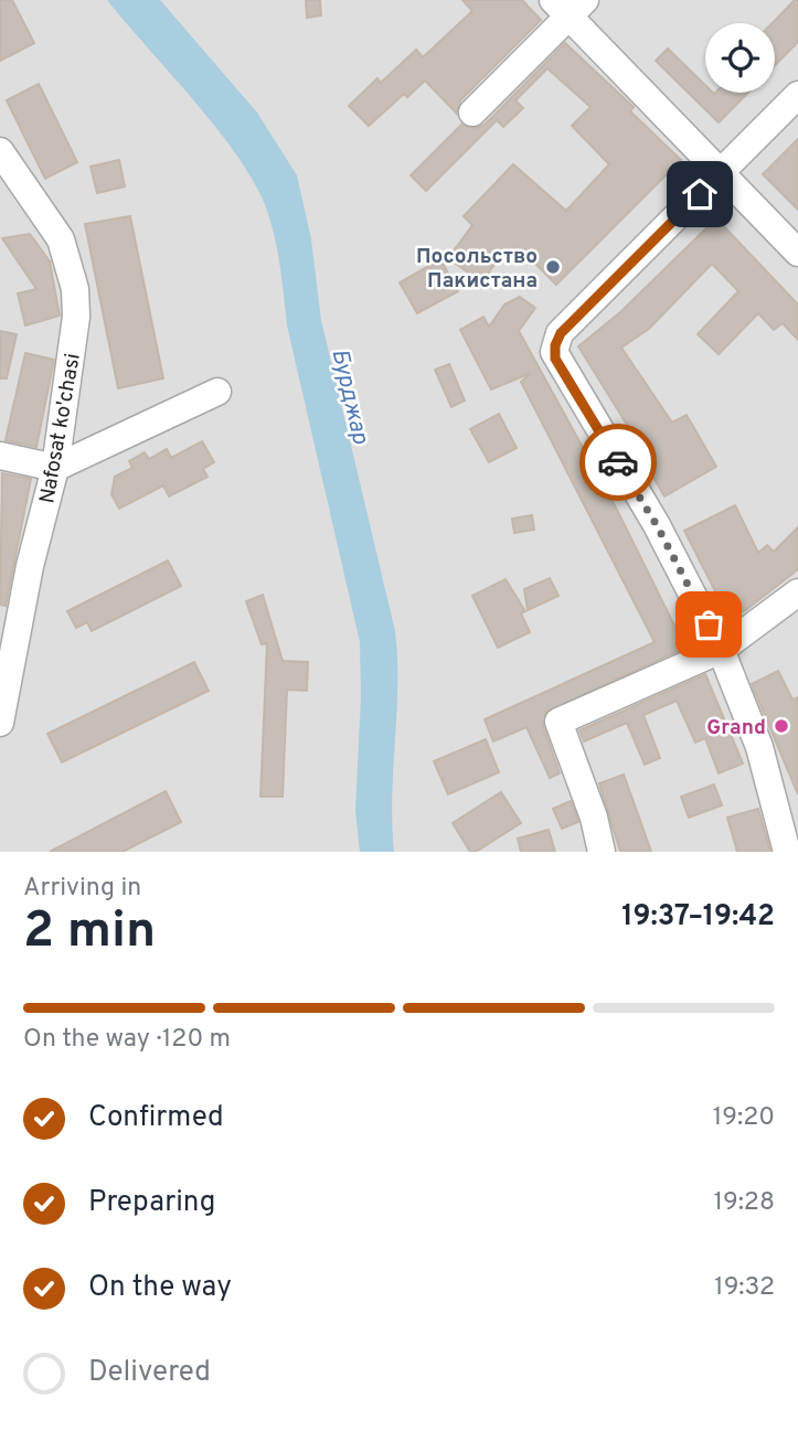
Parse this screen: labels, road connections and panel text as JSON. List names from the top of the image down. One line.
{"streets":{"street":["Nafosat ko'chasi"]},"water":["Бурджар"],"places":["Посольство Пакистана","Grand"],"page":{"heading":["2 min","Arriving in","19:37–19:42"],"bar":"On the way · 120 m","list":[["Confirmed","19:20"],["Preparing","19:28"],["On the way","19:32"],"Delivered"]}}
